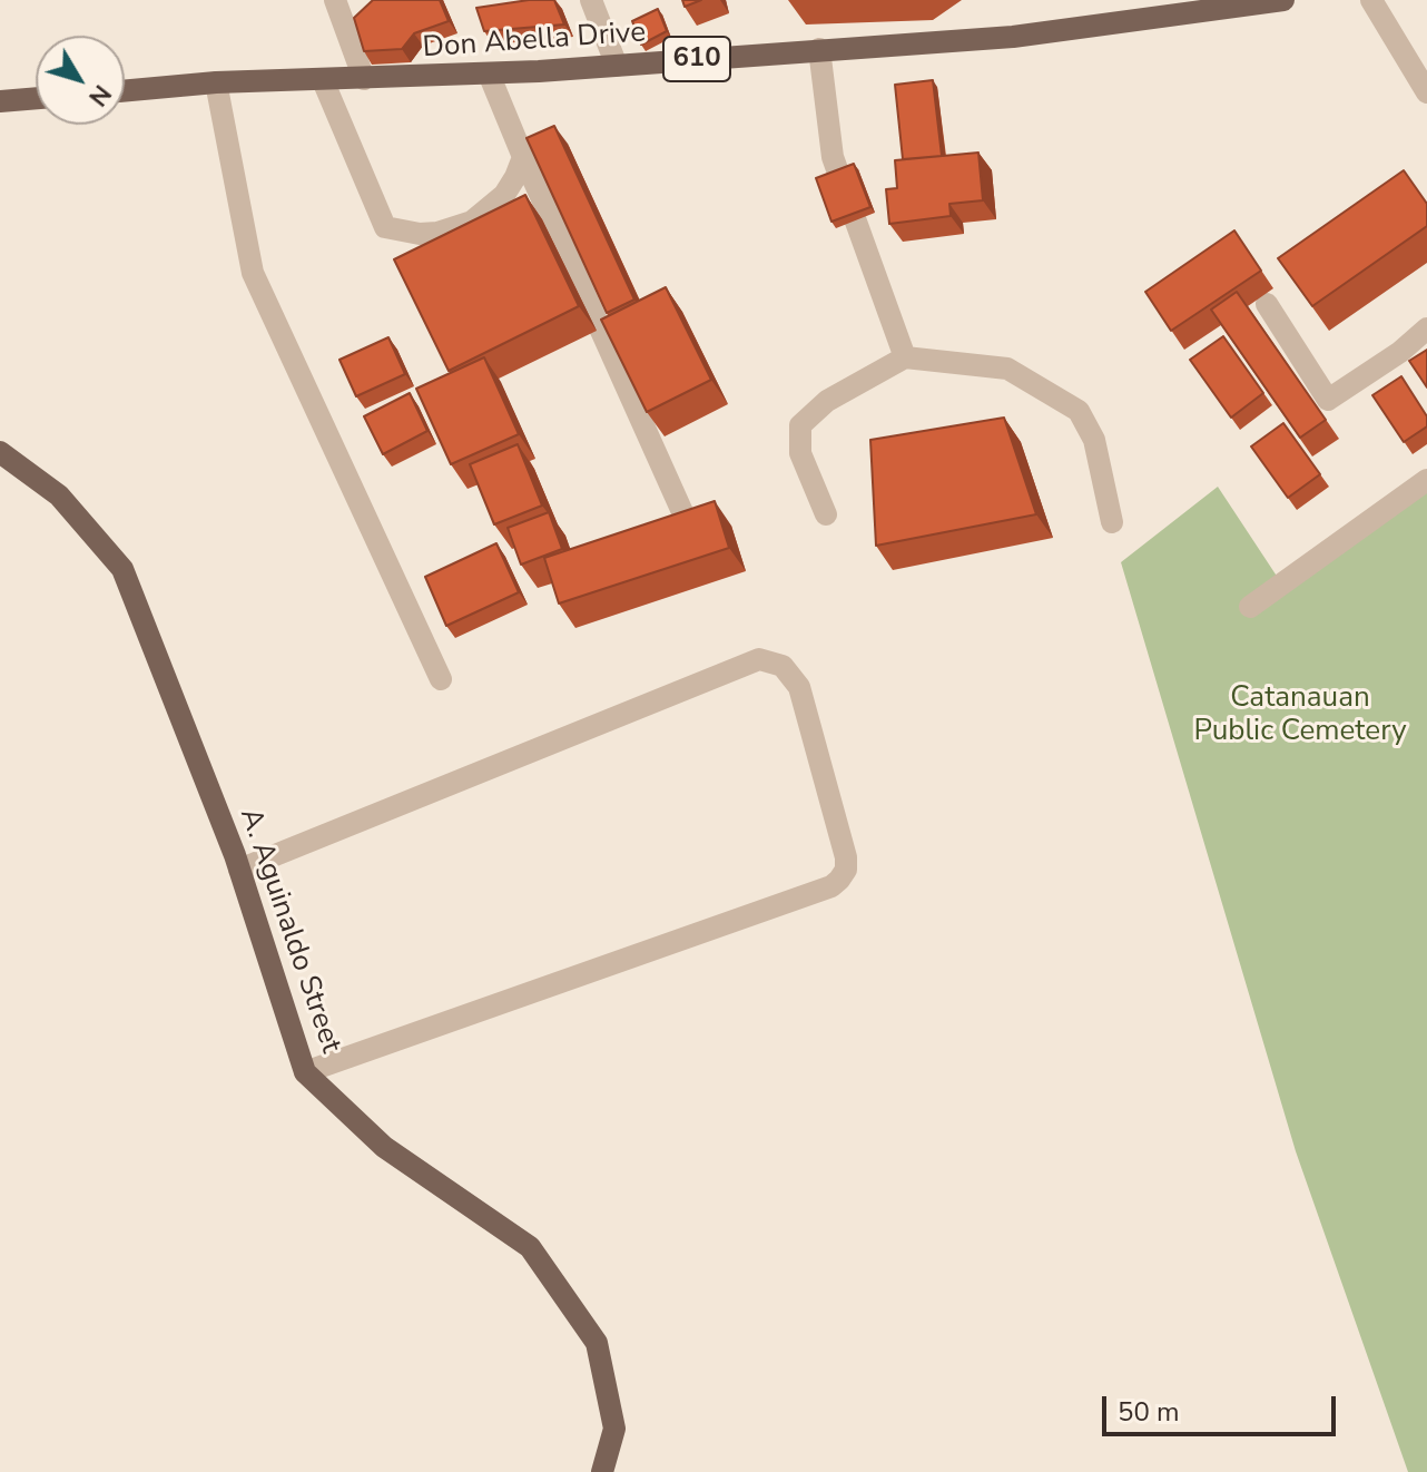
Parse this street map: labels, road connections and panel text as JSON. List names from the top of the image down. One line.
{"streets":{"main road":["Don Abella Drive","610","A. Aguinaldo Street"]},"parks":["Catanauan Public Cemetery"],"scale_bar":"50 m","north":"bottom right"}
